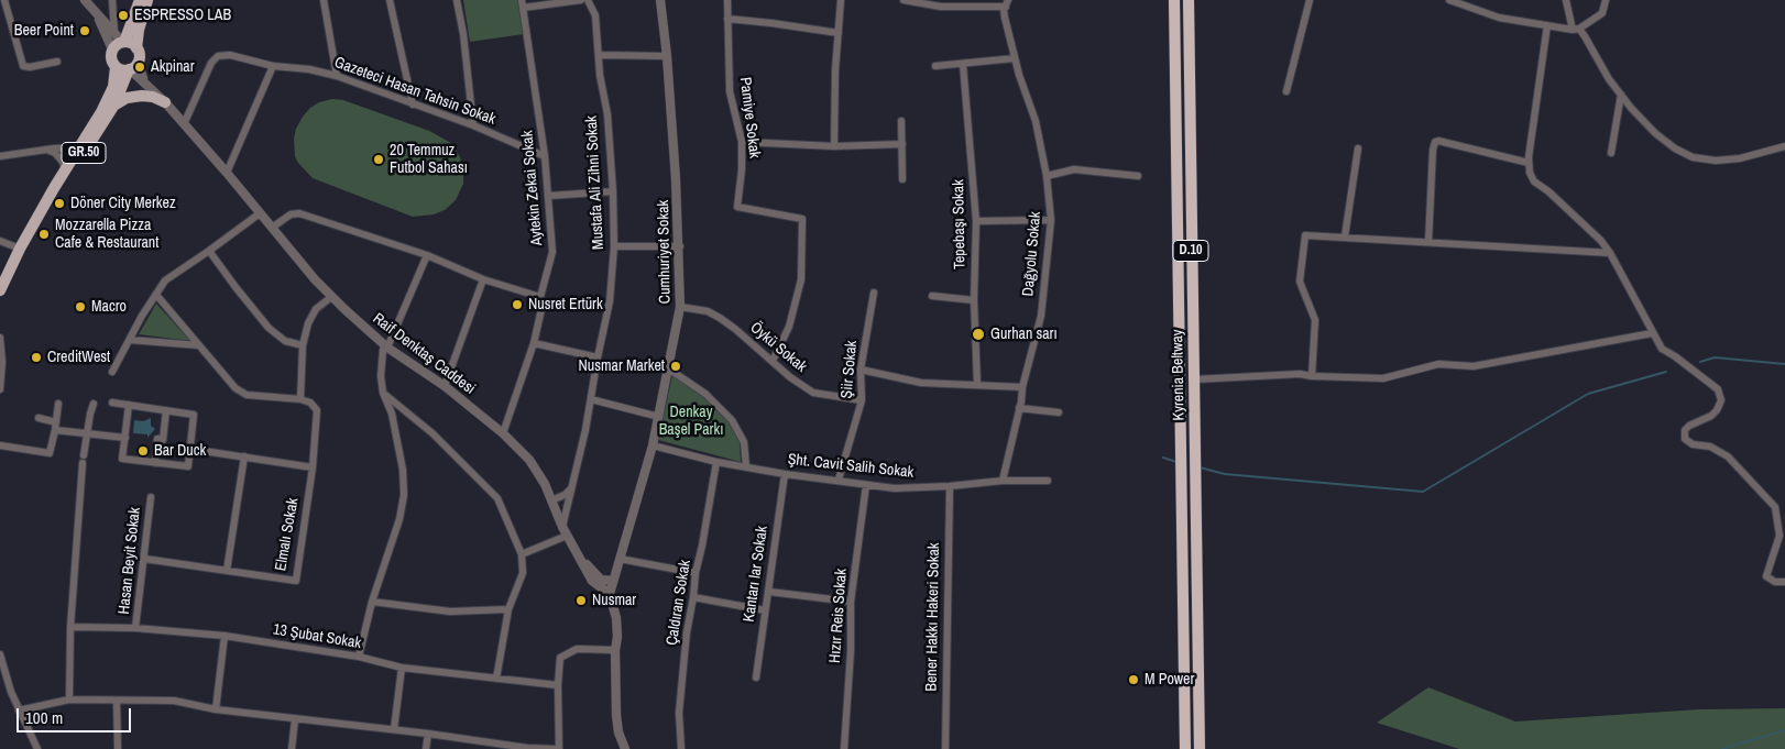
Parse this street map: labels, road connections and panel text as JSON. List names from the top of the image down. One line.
{"streets":{"highway":["D.10","Kyrenia Beltway"],"main road":["GR.50"],"street":["Gazeteci Hasan Tahsin Sokak","Pamiye Sokak","Mustafa Ali Zihni Sokak","Aytekin Zekai Sokak","Tepebaşı Sokak","Cumhuriyet Sokak","Dağyolu Sokak","Öykü Sokak","Raif Denktaş Caddesi","Şiir Sokak","Şht. Cavit Salih Sokak","Elmalı Sokak","Hasan Beyit Sokak","Kantarı lar Sokak","Çaldıran Sokak","Hızır Reis Sokak","Bener Hakkı Hakeri Sokak","13 Şubat Sokak"]},"crossings":[["Gazeteci Hasan Tahsin Sokak","Aytekin Zekai Sokak"],["Gazeteci Hasan Tahsin Sokak","Raif Denktaş Caddesi"],["Pamiye Sokak","Öykü Sokak"],["GR.50","Raif Denktaş Caddesi"],["Mustafa Ali Zihni Sokak","Raif Denktaş Caddesi"],["Aytekin Zekai Sokak","Raif Denktaş Caddesi"],["Cumhuriyet Sokak","Öykü Sokak"],["Cumhuriyet Sokak","Raif Denktaş Caddesi"],["Cumhuriyet Sokak","Şht. Cavit Salih Sokak"],["Dağyolu Sokak","Şht. Cavit Salih Sokak"],["Öykü Sokak","Şiir Sokak"],["Şiir Sokak","Şht. Cavit Salih Sokak"],["Şht. Cavit Salih Sokak","Kantarı lar Sokak"],["Şht. Cavit Salih Sokak","Çaldıran Sokak"],["Şht. Cavit Salih Sokak","Hızır Reis Sokak"],["Şht. Cavit Salih Sokak","Bener Hakkı Hakeri Sokak"],["Elmalı Sokak","Hasan Beyit Sokak"],["Hasan Beyit Sokak","13 Şubat Sokak"]],"parks":["Denkay Başel Parkı"],"places":["ESPRESSO LAB","Beer Point","Akpinar","20 Temmuz Futbol Sahası","Döner City Merkez","Mozzarella Pizza Cafe & Restaurant","Nusret Ertürk","Macro","Gurhan sarı","CreditWest","Nusmar Market","Bar Duck","Nusmar","M Power"],"scale_bar":"100 m"}
